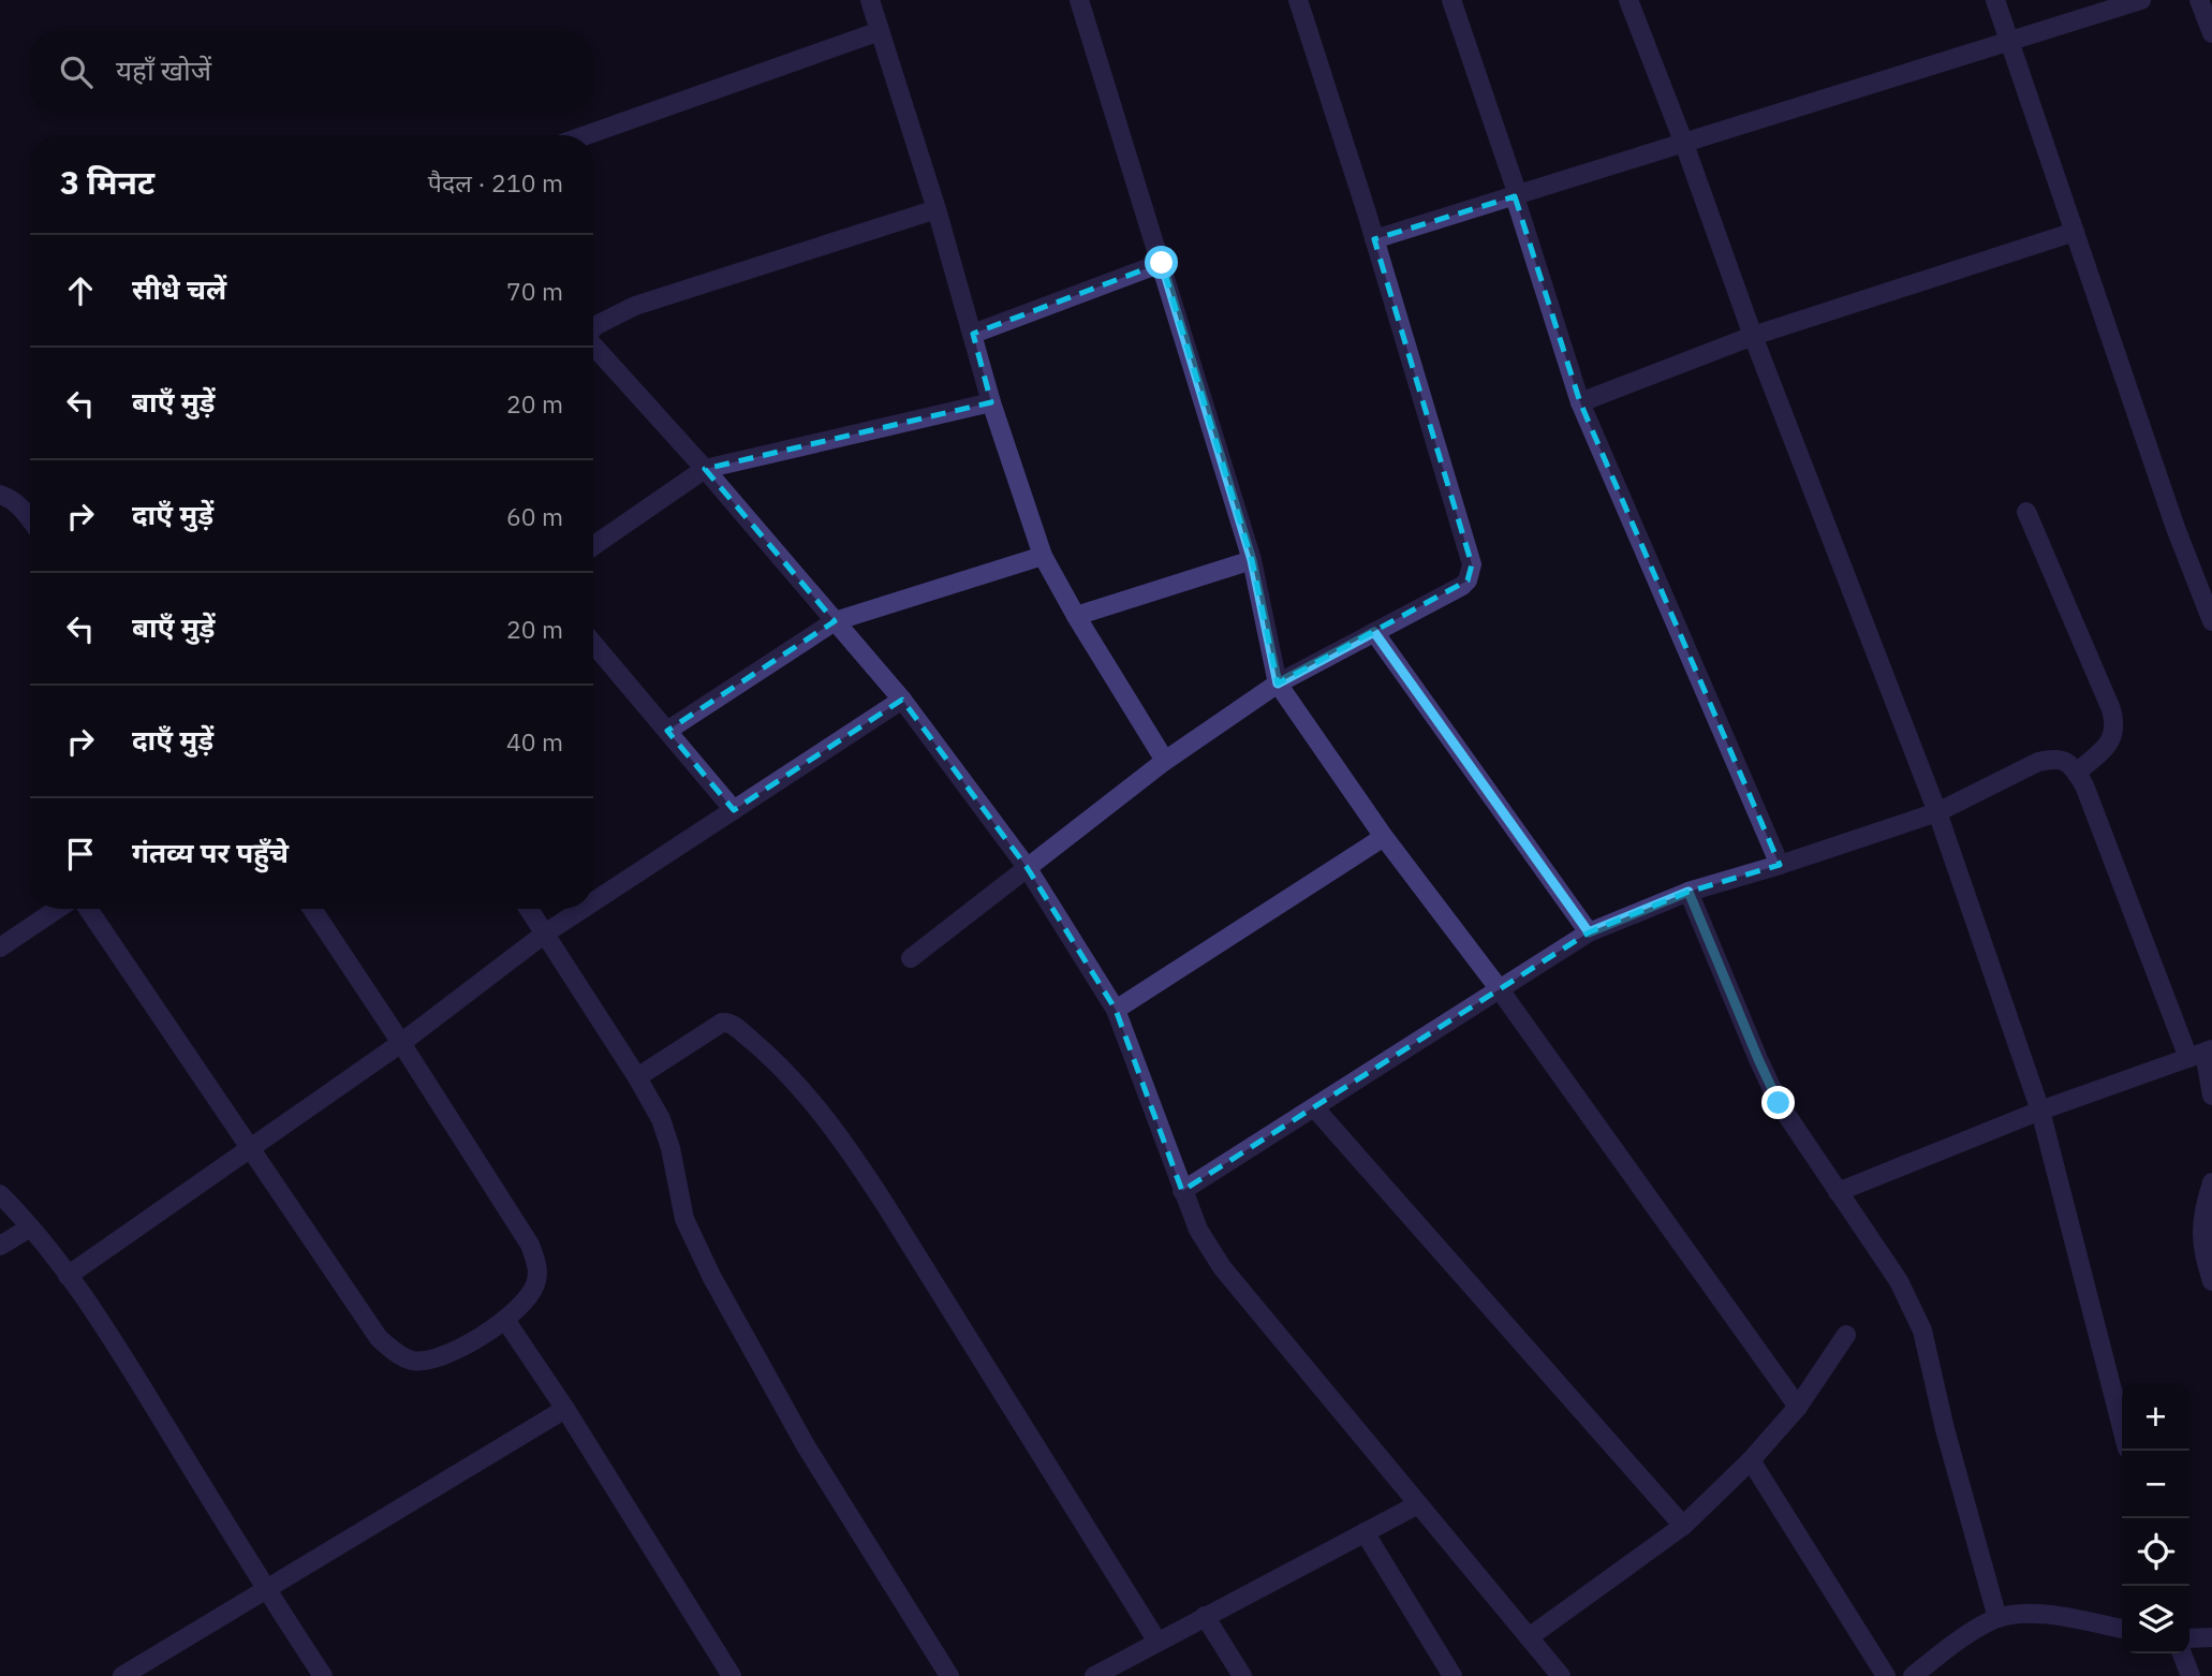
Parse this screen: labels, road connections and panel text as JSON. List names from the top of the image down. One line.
{"page":{"search":"यहाँ खोजें","heading":["3 मिनट","पैदल · 210 m"],"list":[["सीधे चलें","70 m"],["बाएँ मुड़ें","20 m"],["दाएँ मुड़ें","60 m"],["बाएँ मुड़ें","20 m"],["दाएँ मुड़ें","40 m"],"गंतव्य पर पहुँचे"],"map_buttons":["+","−"]}}
